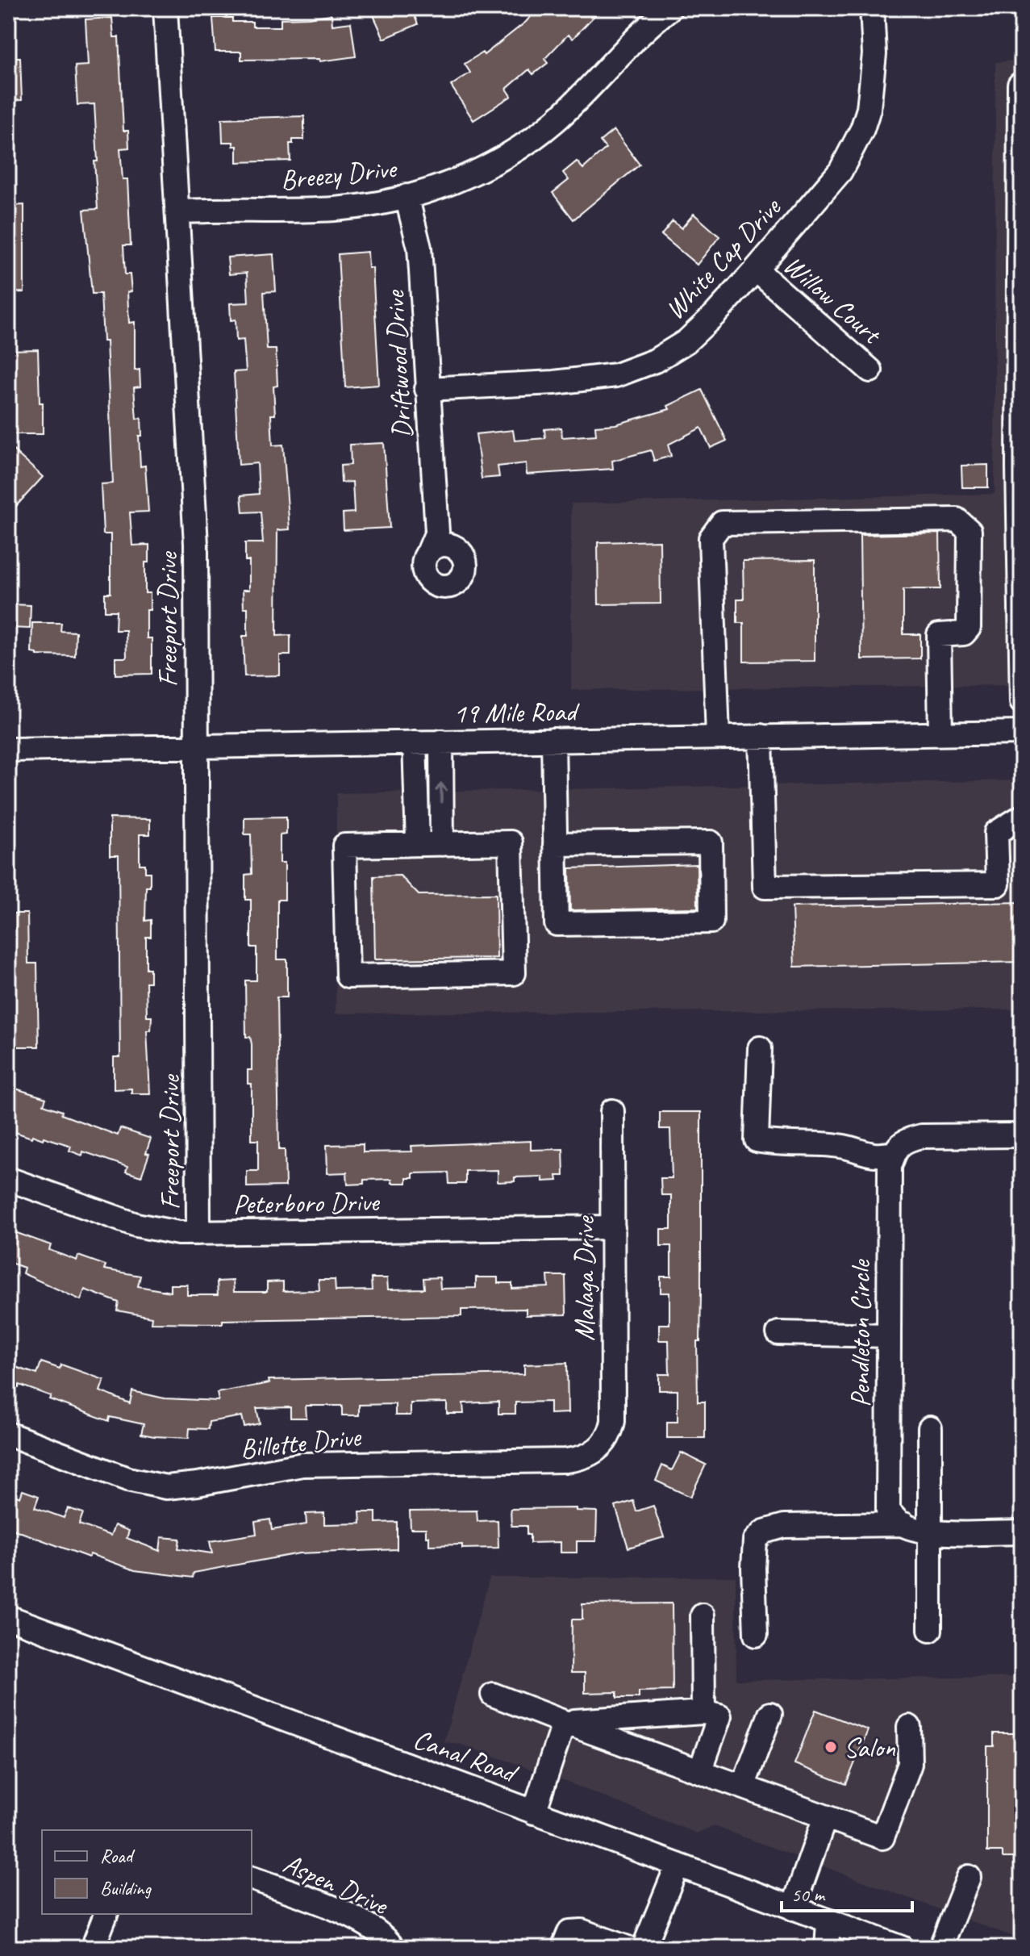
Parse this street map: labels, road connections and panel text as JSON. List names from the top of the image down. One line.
{"streets":{"street":["Breezy Drive","White Cap Drive","Willow Court","Driftwood Drive","Freeport Drive","19 Mile Road","Peterboro Drive","Malaga Drive","Pendleton Circle","Billette Drive","Canal Road","Aspen Drive"]},"crossings":[["Breezy Drive","Driftwood Drive"],["Breezy Drive","Freeport Drive"],["White Cap Drive","Willow Court"],["White Cap Drive","Driftwood Drive"],["Freeport Drive","19 Mile Road"],["Freeport Drive","Peterboro Drive"],["Peterboro Drive","Malaga Drive"],["Malaga Drive","Billette Drive"]],"places":["Salon"],"legend":["Road","Building"],"scale_bar":"50 m"}
